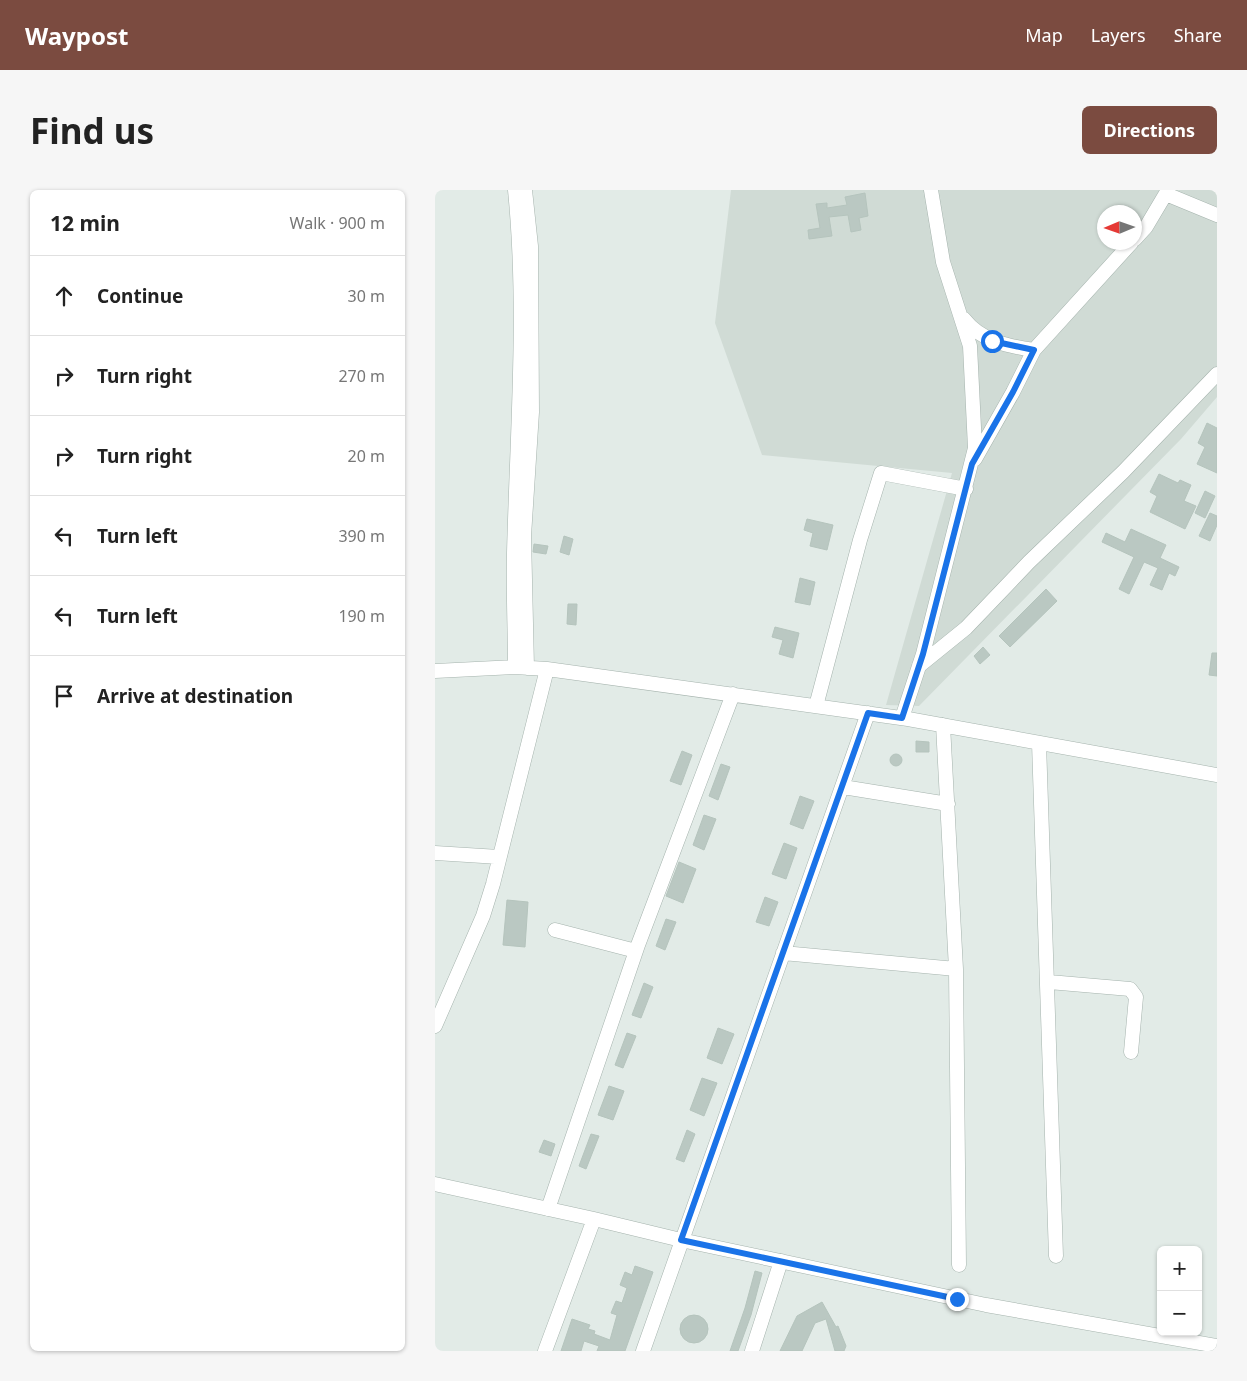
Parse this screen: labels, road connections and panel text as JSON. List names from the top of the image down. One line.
{"north":"left","page":{"header":"Waypost","nav":["Map","Layers","Share"],"buttons":"Directions","title":"Find us","heading":["12 min","Walk · 900 m"],"list":[["Continue","30 m"],["Turn right","270 m"],["Turn right","20 m"],["Turn left","390 m"],["Turn left","190 m"],"Arrive at destination"],"map_buttons":["+","−"]}}
